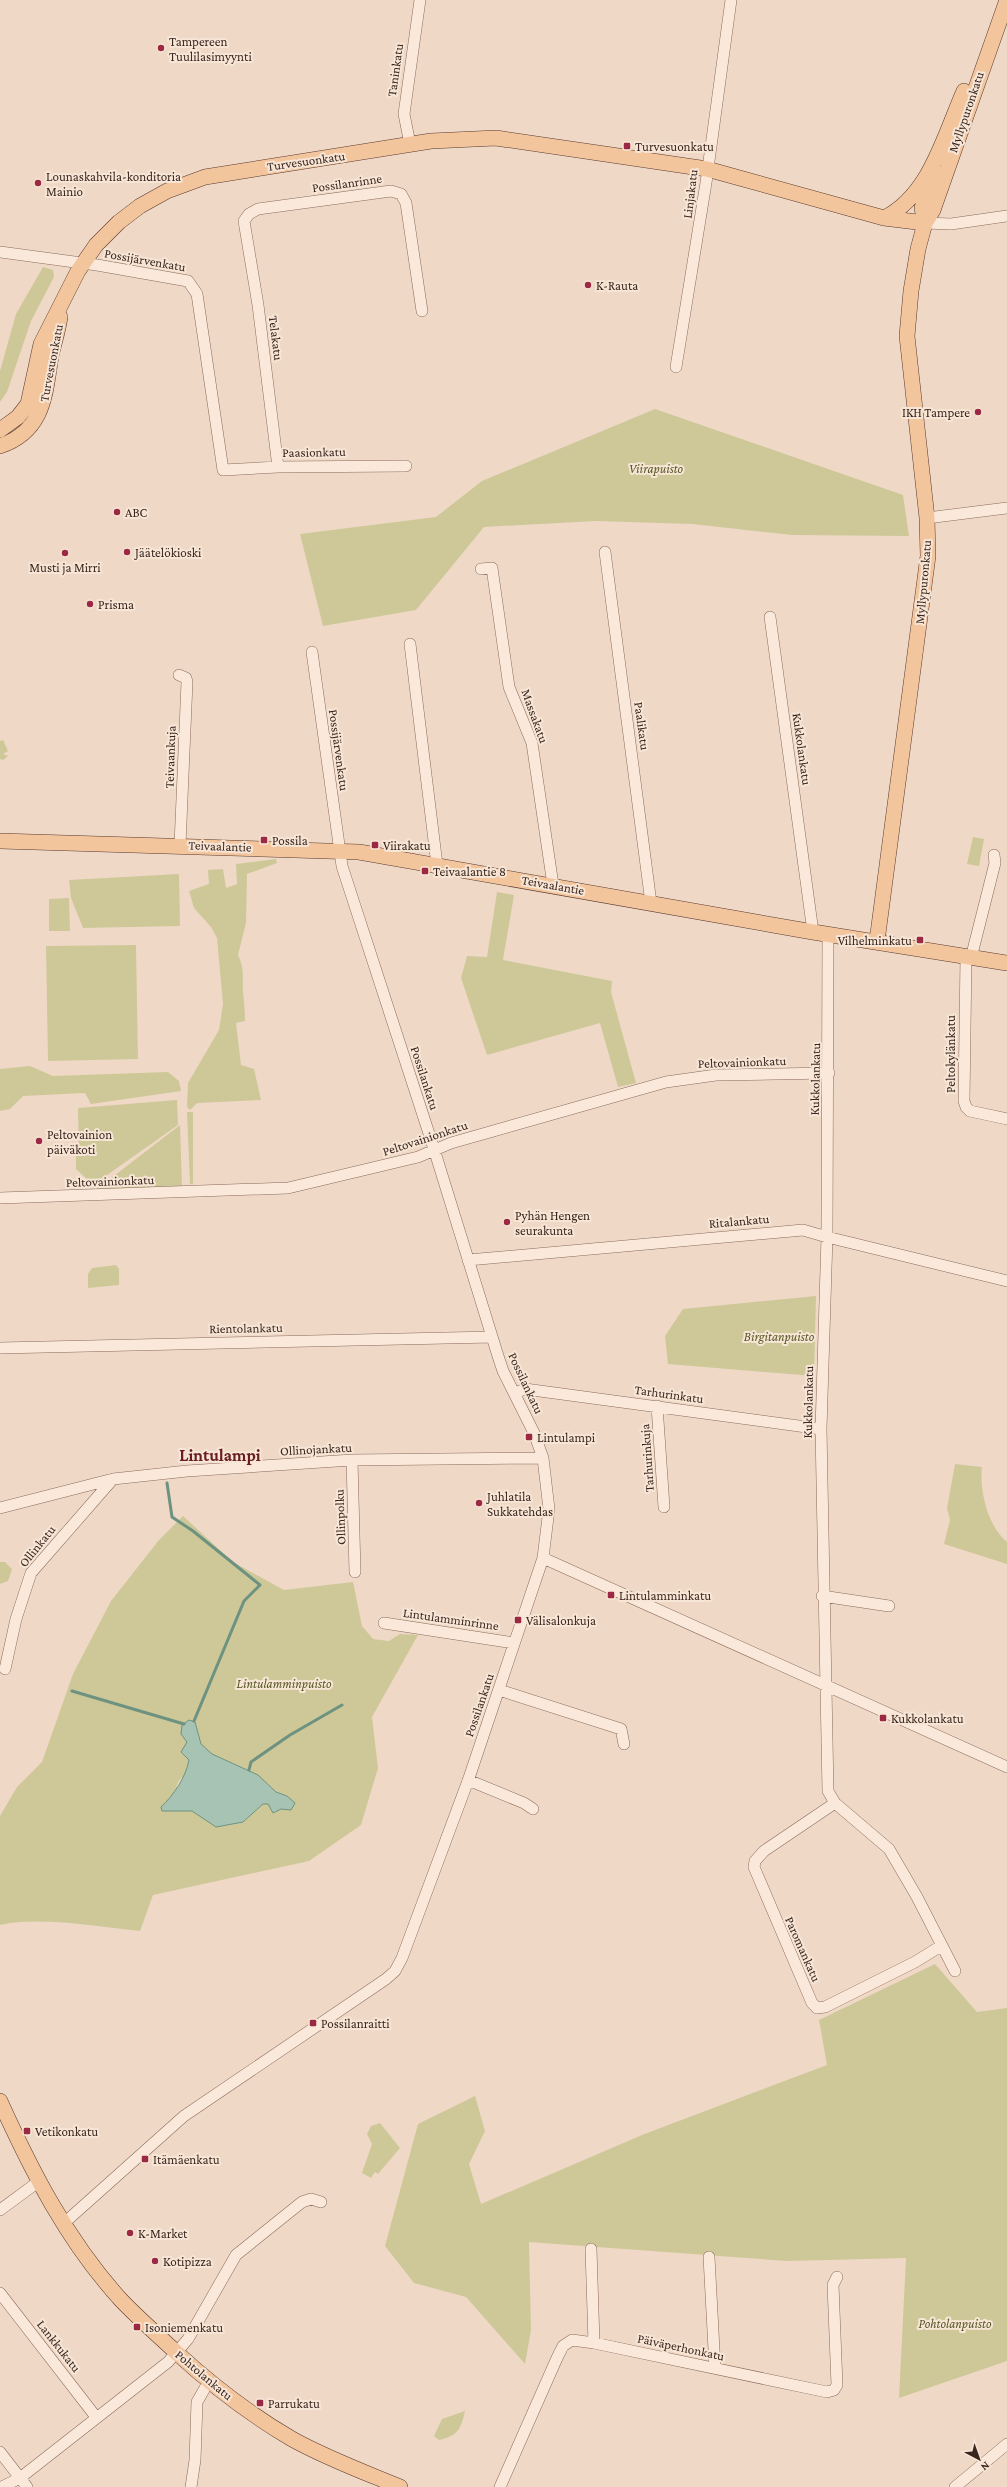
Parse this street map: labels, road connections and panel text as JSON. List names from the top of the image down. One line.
{"streets":{"main road":["Myllypuronkatu","Turvesuonkatu","Teivaalantie","Pohtolankatu"],"street":["Taninkatu","Possilanrinne","Linjakatu","Possijärvenkatu","Telakatu","Paasionkatu","Massakatu","Paalikatu","Kukkolankatu","Teivaankuja","Peltokylänkatu","Peltovainionkatu","Possilankatu","Ritalankatu","Rientolankatu","Tarhurinkatu","Ollinojankatu","Tarhurinkuja","Ollinpolku","Ollinkatu","Lintulamminrinne","Paromankatu","Lankkukatu","Päiväperhonkatu"]},"crossings":[["Taninkatu","Turvesuonkatu"],["Myllypuronkatu","Turvesuonkatu"],["Myllypuronkatu","Teivaalantie"],["Turvesuonkatu","Linjakatu"],["Turvesuonkatu","Possijärvenkatu"],["Possilanrinne","Telakatu"],["Possijärvenkatu","Paasionkatu"],["Possijärvenkatu","Teivaalantie"],["Possijärvenkatu","Possilankatu"],["Telakatu","Paasionkatu"],["Massakatu","Teivaalantie"],["Paalikatu","Teivaalantie"],["Kukkolankatu","Teivaalantie"],["Kukkolankatu","Peltovainionkatu"],["Kukkolankatu","Ritalankatu"],["Kukkolankatu","Tarhurinkatu"],["Kukkolankatu","Paromankatu"],["Teivaankuja","Teivaalantie"],["Teivaalantie","Peltokylänkatu"],["Teivaalantie","Possilankatu"],["Peltovainionkatu","Possilankatu"],["Possilankatu","Ritalankatu"],["Possilankatu","Rientolankatu"],["Possilankatu","Tarhurinkatu"],["Possilankatu","Ollinojankatu"],["Possilankatu","Lintulamminrinne"],["Possilankatu","Pohtolankatu"],["Tarhurinkatu","Tarhurinkuja"],["Ollinojankatu","Ollinpolku"],["Ollinojankatu","Ollinkatu"]],"districts":["Lintulampi"],"parks":["Viirapuisto","Birgitanpuisto","Lintulamminpuisto","Pohtolanpuisto"],"places":{"other":["Tampereen Tuulilasimyynti","Lounaskahvila-konditoria Mainio","K-Rauta","IKH Tampere","ABC","Jäätelökioski","Musti ja Mirri","Prisma","Peltovainion päiväkoti","Pyhän Hengen seurakunta","Juhlatila Sukkatehdas","K-Market","Kotipizza"],"transit":["Turvesuonkatu","Possila","Viirakatu","Teivaalantie 8","Vilhelminkatu","Lintulampi","Lintulamminkatu","Välisalonkuja","Kukkolankatu","Possilanraitti","Vetikonkatu","Itämäenkatu","Isoniemenkatu","Parrukatu"]},"north":"bottom right"}
